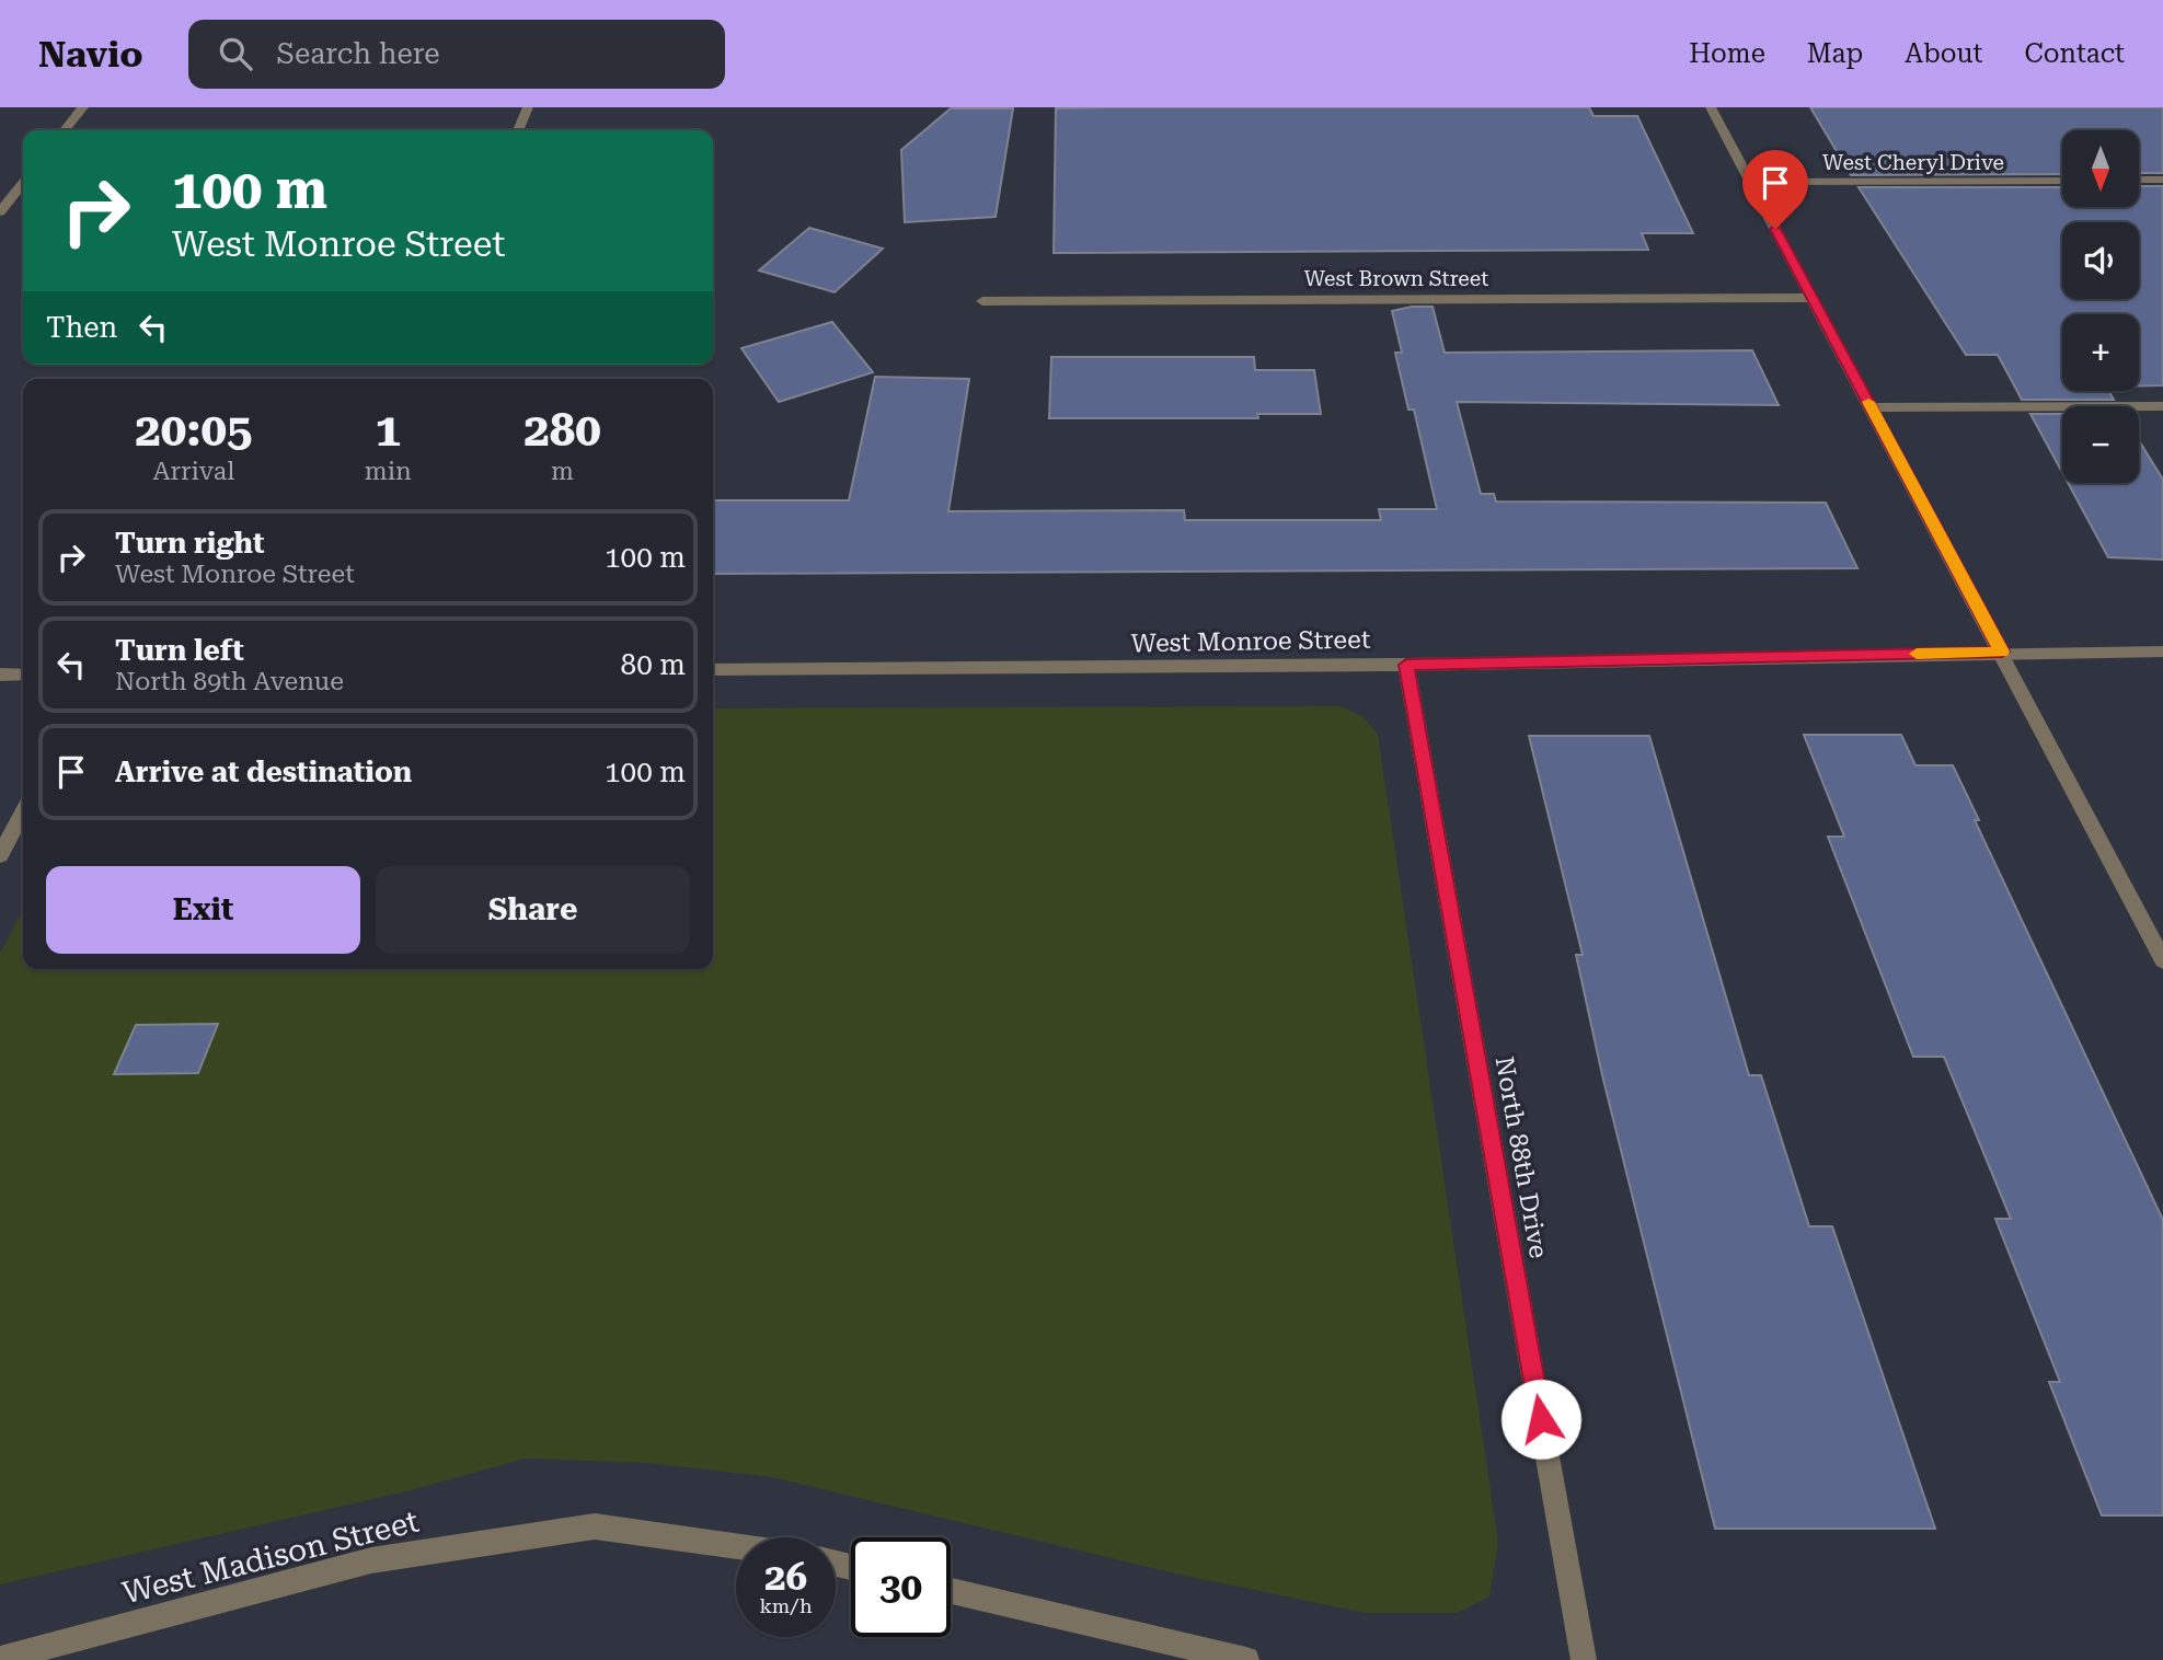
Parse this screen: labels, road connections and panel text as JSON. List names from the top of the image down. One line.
{"streets":{"street":["West Cheryl Drive","West Brown Street","West Monroe Street","North 88th Drive","West Madison Street"]},"crossings":[["West Monroe Street","North 88th Drive"]],"north":"bottom","page":{"header":"Navio","search":"Search here","nav":["Home","Map","About","Contact"],"map_buttons":["+","−"],"turn":["100 m","West Monroe Street"],"then":"Then","eta":["20:05","Arrival","1","min","280","m"],"list":[{"name":"Turn right","note":"West Monroe Street","value":"100 m"},{"name":"Turn left","note":"North 89th Avenue","value":"80 m"},{"name":"Arrive at destination","value":"100 m"}],"buttons":["Exit","Share"],"speed":"26 km/h","limit":"30"}}
